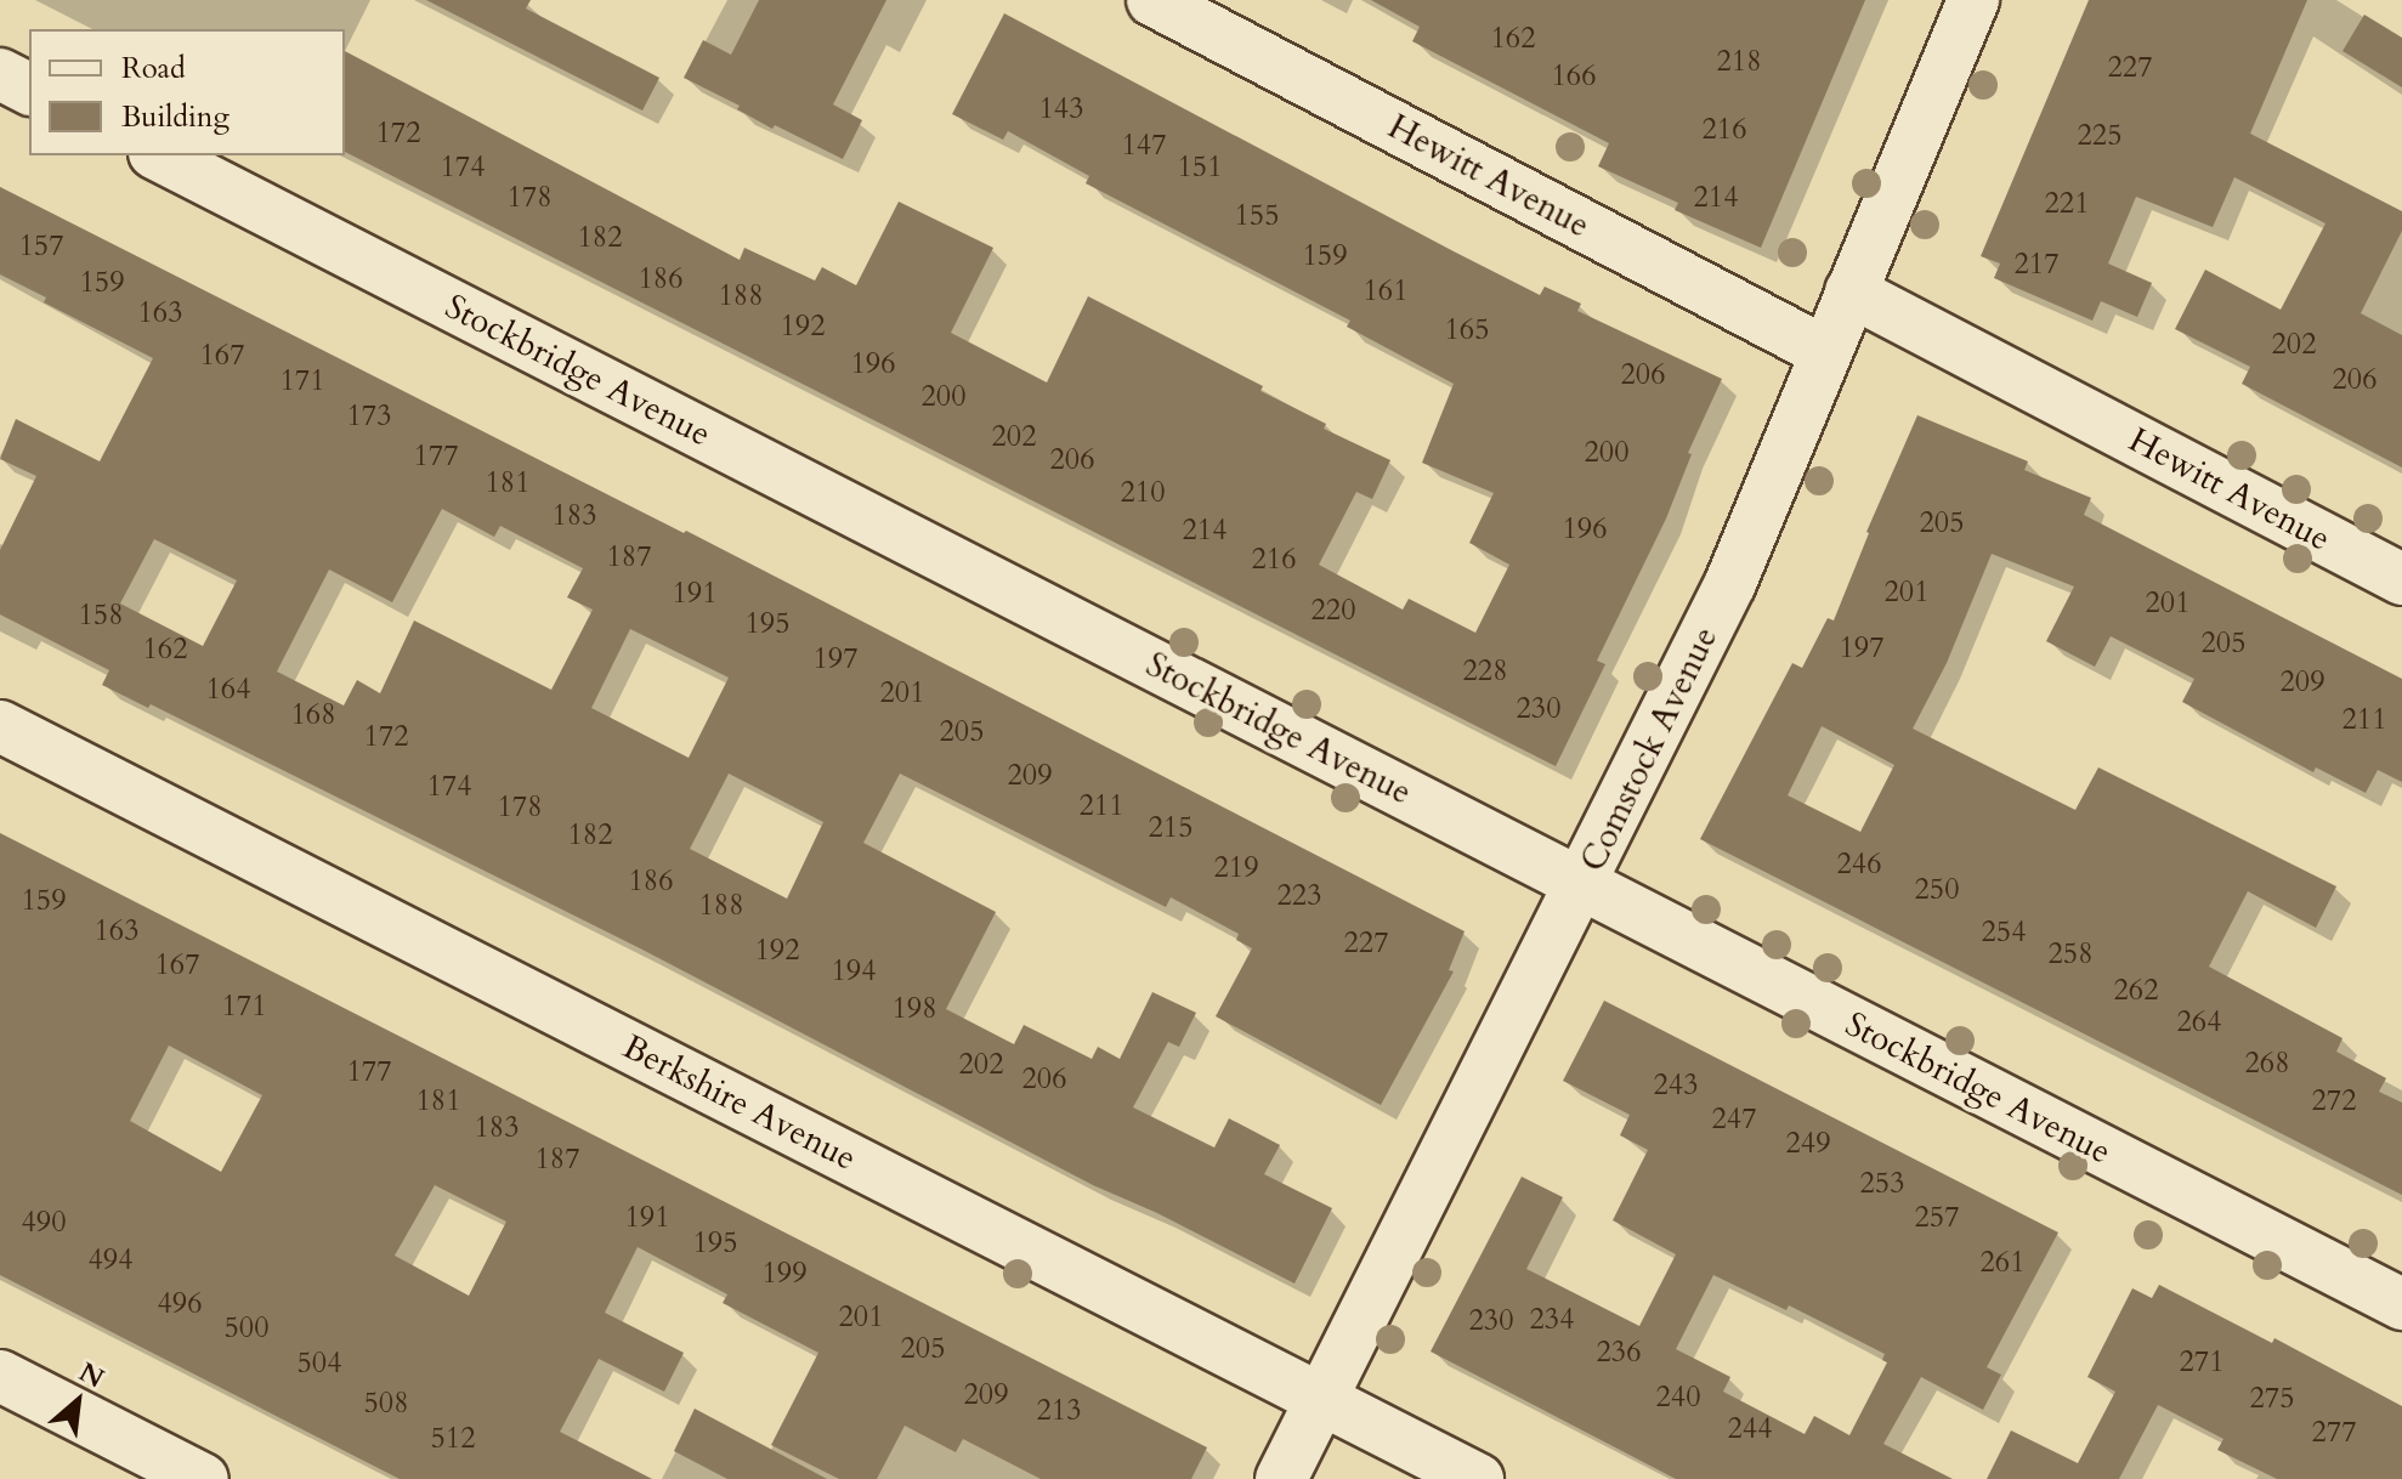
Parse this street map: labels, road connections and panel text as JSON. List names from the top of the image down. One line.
{"streets":{"street":["Hewitt Avenue","Stockbridge Avenue","Comstock Avenue","Berkshire Avenue"]},"crossings":[["Hewitt Avenue","Comstock Avenue"],["Stockbridge Avenue","Comstock Avenue"],["Comstock Avenue","Berkshire Avenue"]],"house_numbers":["162","218","227","166","143","216","172","225","147","174","151","178","214","221","155","182","157","159","217","186","159","161","188","163","192","165","202","167","196","206","206","171","200","173","202","200","177","206","181","210","183","205","196","214","187","216","201","191","201","220","158","195","205","197","162","197","228","209","164","201","230","168","211","205","172","209","174","211","178","215","182","246","219","186","250","223","159","188","163","254","227","192","258","167","194","262","171","198","264","268","202","177","206","243","181","272","247","183","249","187","253","191","257","490","195","494","261","199","496","201","234","230","500","205","236","271","504","209","240","275","508","213","244","277","512"],"legend":["Road","Building"],"north":"top right"}
